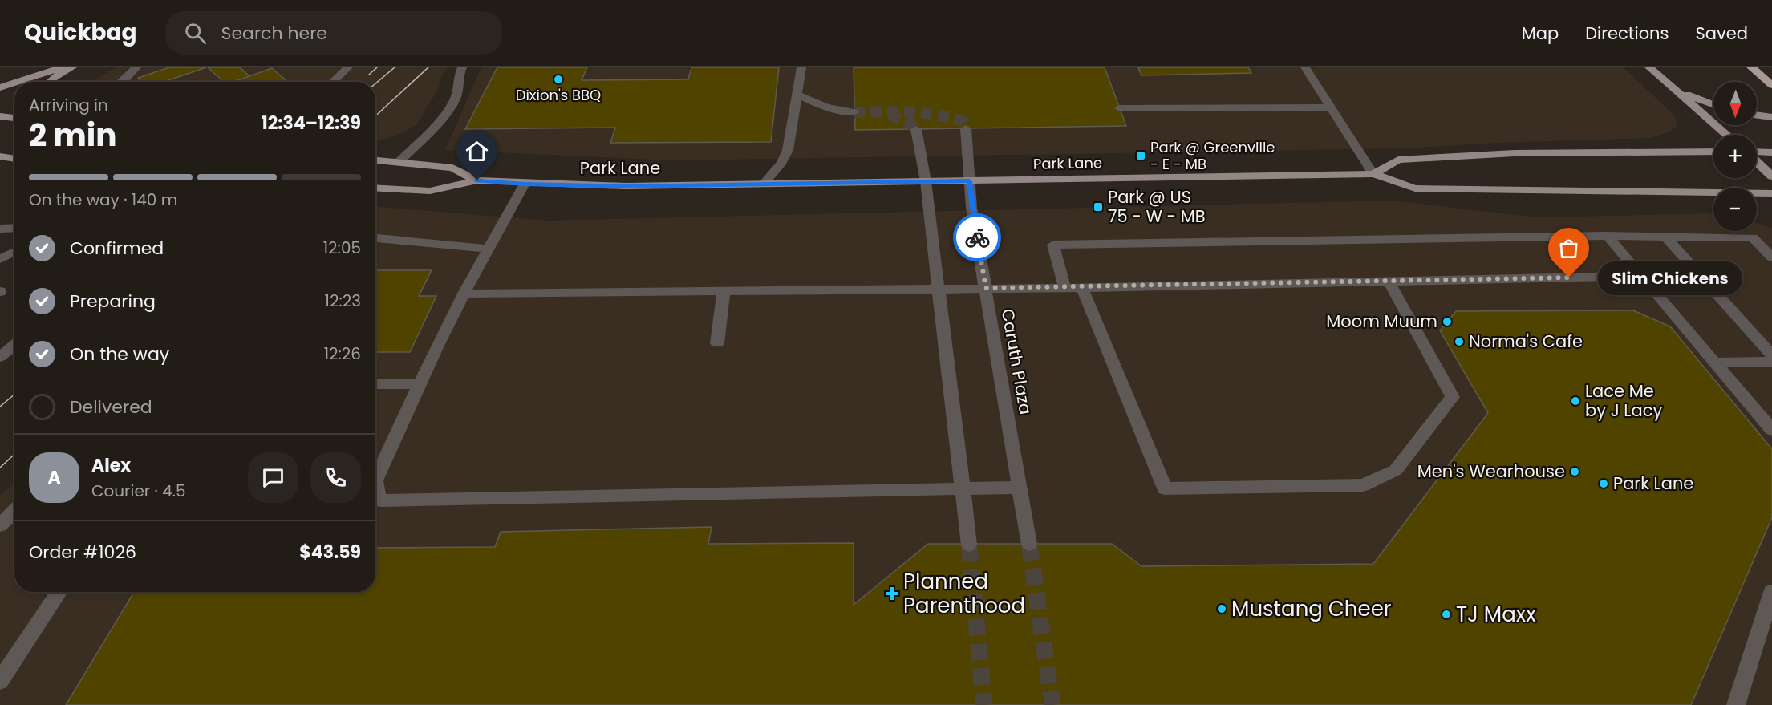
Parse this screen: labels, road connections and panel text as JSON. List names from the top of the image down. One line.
{"streets":{"main road":["Park Lane"],"street":["Caruth Plaza"]},"crossings":[["Park Lane","Caruth Plaza"]],"places":{"other":["Dixion's BBQ","Slim Chickens","Moom Muum","Norma's Cafe","Lace Me by J Lacy","Men's Wearhouse","Park Lane","Mustang Cheer","TJ Maxx"],"transit":["Park @ Greenville - E - MB","Park @ US 75 - W - MB"],"health":["Planned Parenthood"]},"north":"bottom","page":{"header":"Quickbag","search":"Search here","nav":["Map","Directions","Saved"],"map_buttons":["+","−"],"heading":["2 min","Arriving in","12:34–12:39"],"panel":["Alex","Courier · 4.5","Order #1026","$43.59"],"bar":"On the way · 140 m","list":[["Confirmed","12:05"],["Preparing","12:23"],["On the way","12:26"],"Delivered"],"bubble":"Slim Chickens","round":"A"}}
